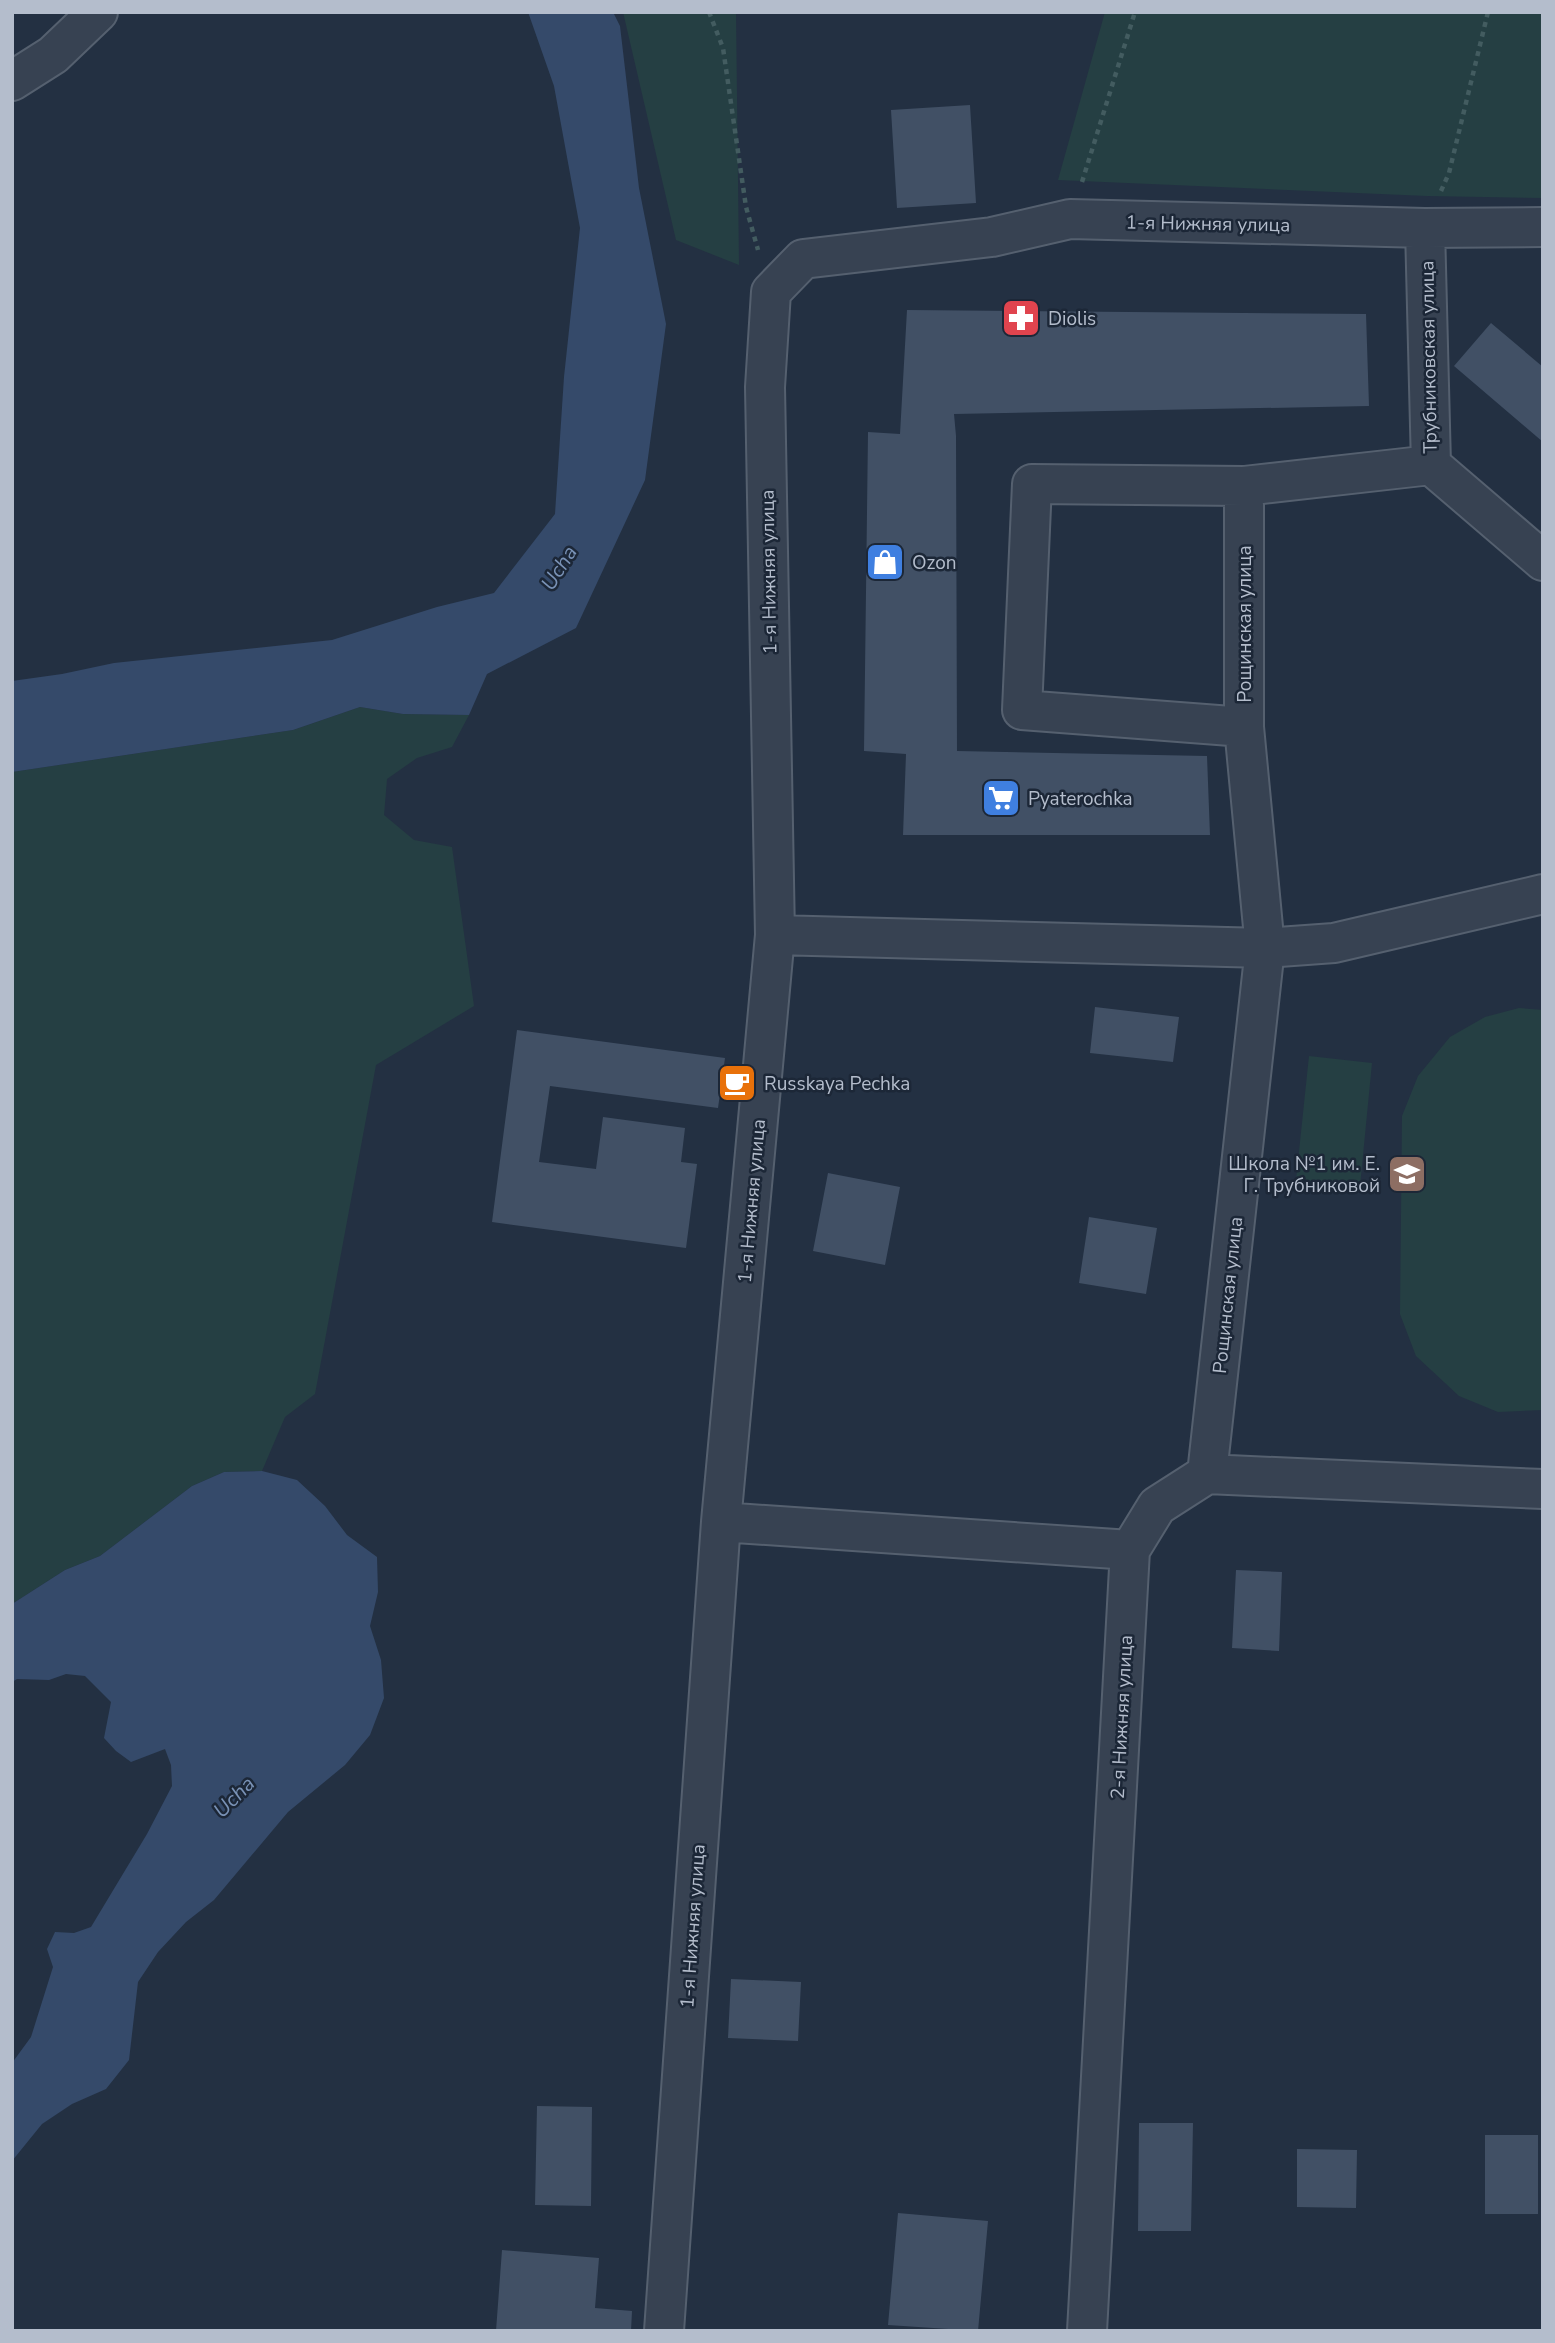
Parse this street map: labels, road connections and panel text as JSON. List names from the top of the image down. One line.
{"streets":{"street":["1-я Нижняя улица","Трубниковская улица","Рощинская улица","2-я Нижняя улица"]},"crossings":[["1-я Нижняя улица","Трубниковская улица"],["Рощинская улица","2-я Нижняя улица"]],"water":["Ucha"],"places":{"pharmacy":["Diolis"],"shop":["Ozon"],"supermarket":["Pyaterochka"],"cafe":["Russkaya Pechka"],"school or university":["Школа №1 им. Е. Г. Трубниковой"]}}
